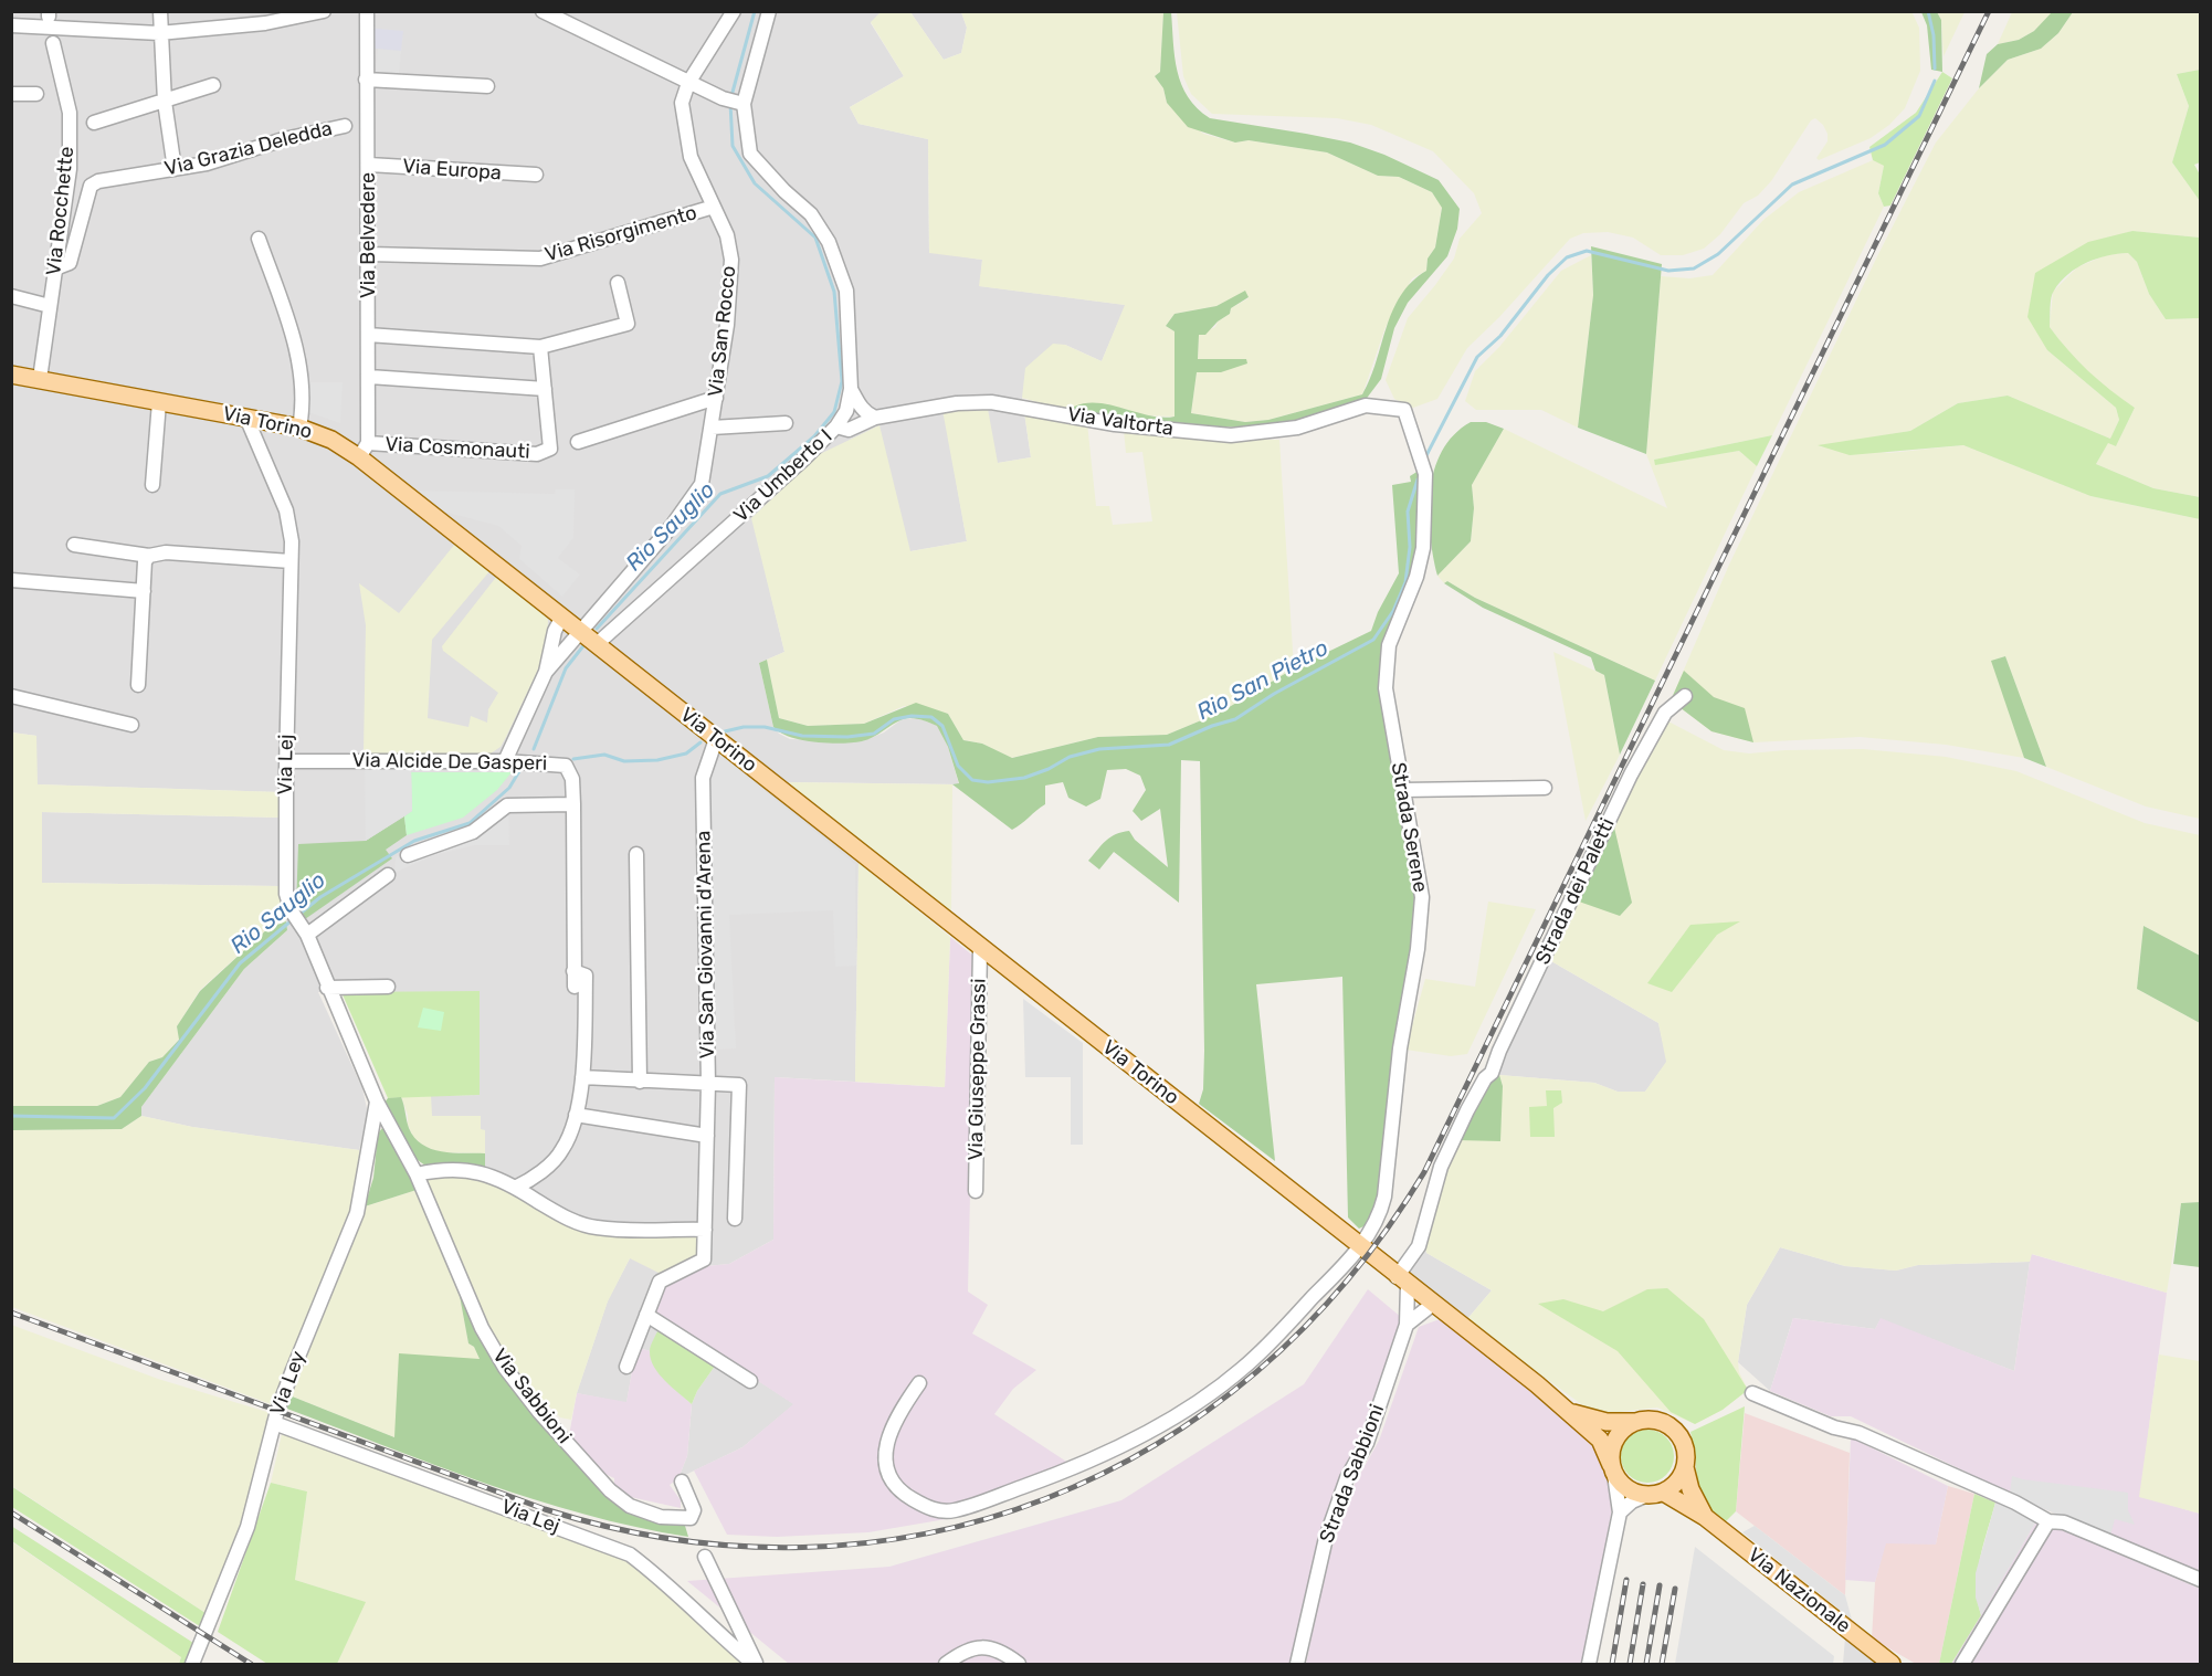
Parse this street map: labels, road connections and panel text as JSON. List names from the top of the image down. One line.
{"streets":{"main road":["Via Torino","Via Nazionale"],"street":["Via Grazia Deledda","Via Europa","Via Rocchette","Via Risorgimento","Via Belvedere","Via San Rocco","Via Valtorta","Via Cosmonauti","Via Umberto I","Via Alcide De Gasperi","Via Lej","Strada Serene","Strada dei Paletti","Via San Giovanni d'Arena","Via Giuseppe Grassi","Via Ley","Via Sabbioni","Strada Sabbioni"]},"crossings":[["Via Grazia Deledda","Via Rocchette"],["Via Europa","Via Belvedere"],["Via Rocchette","Via Torino"],["Via Risorgimento","Via Belvedere"],["Via Risorgimento","Via San Rocco"],["Via Belvedere","Via Torino"],["Via Belvedere","Via Cosmonauti"],["Via San Rocco","Via Torino"],["Via Valtorta","Via Umberto I"],["Via Valtorta","Strada Serene"],["Via Torino","Via Cosmonauti"],["Via Torino","Via Umberto I"],["Via Torino","Via Lej"],["Via Torino","Strada Serene"],["Via Torino","Strada dei Paletti"],["Via Torino","Via San Giovanni d'Arena"],["Via Torino","Via Giuseppe Grassi"],["Via Torino","Strada Sabbioni"],["Via Torino","Via Nazionale"],["Via Alcide De Gasperi","Via Lej"],["Via Alcide De Gasperi","Via San Giovanni d'Arena"],["Via Lej","Via Ley"],["Via Lej","Via Sabbioni"],["Strada dei Paletti","Strada Sabbioni"]],"water":["Rio Sauglio","Rio San Pietro"]}
